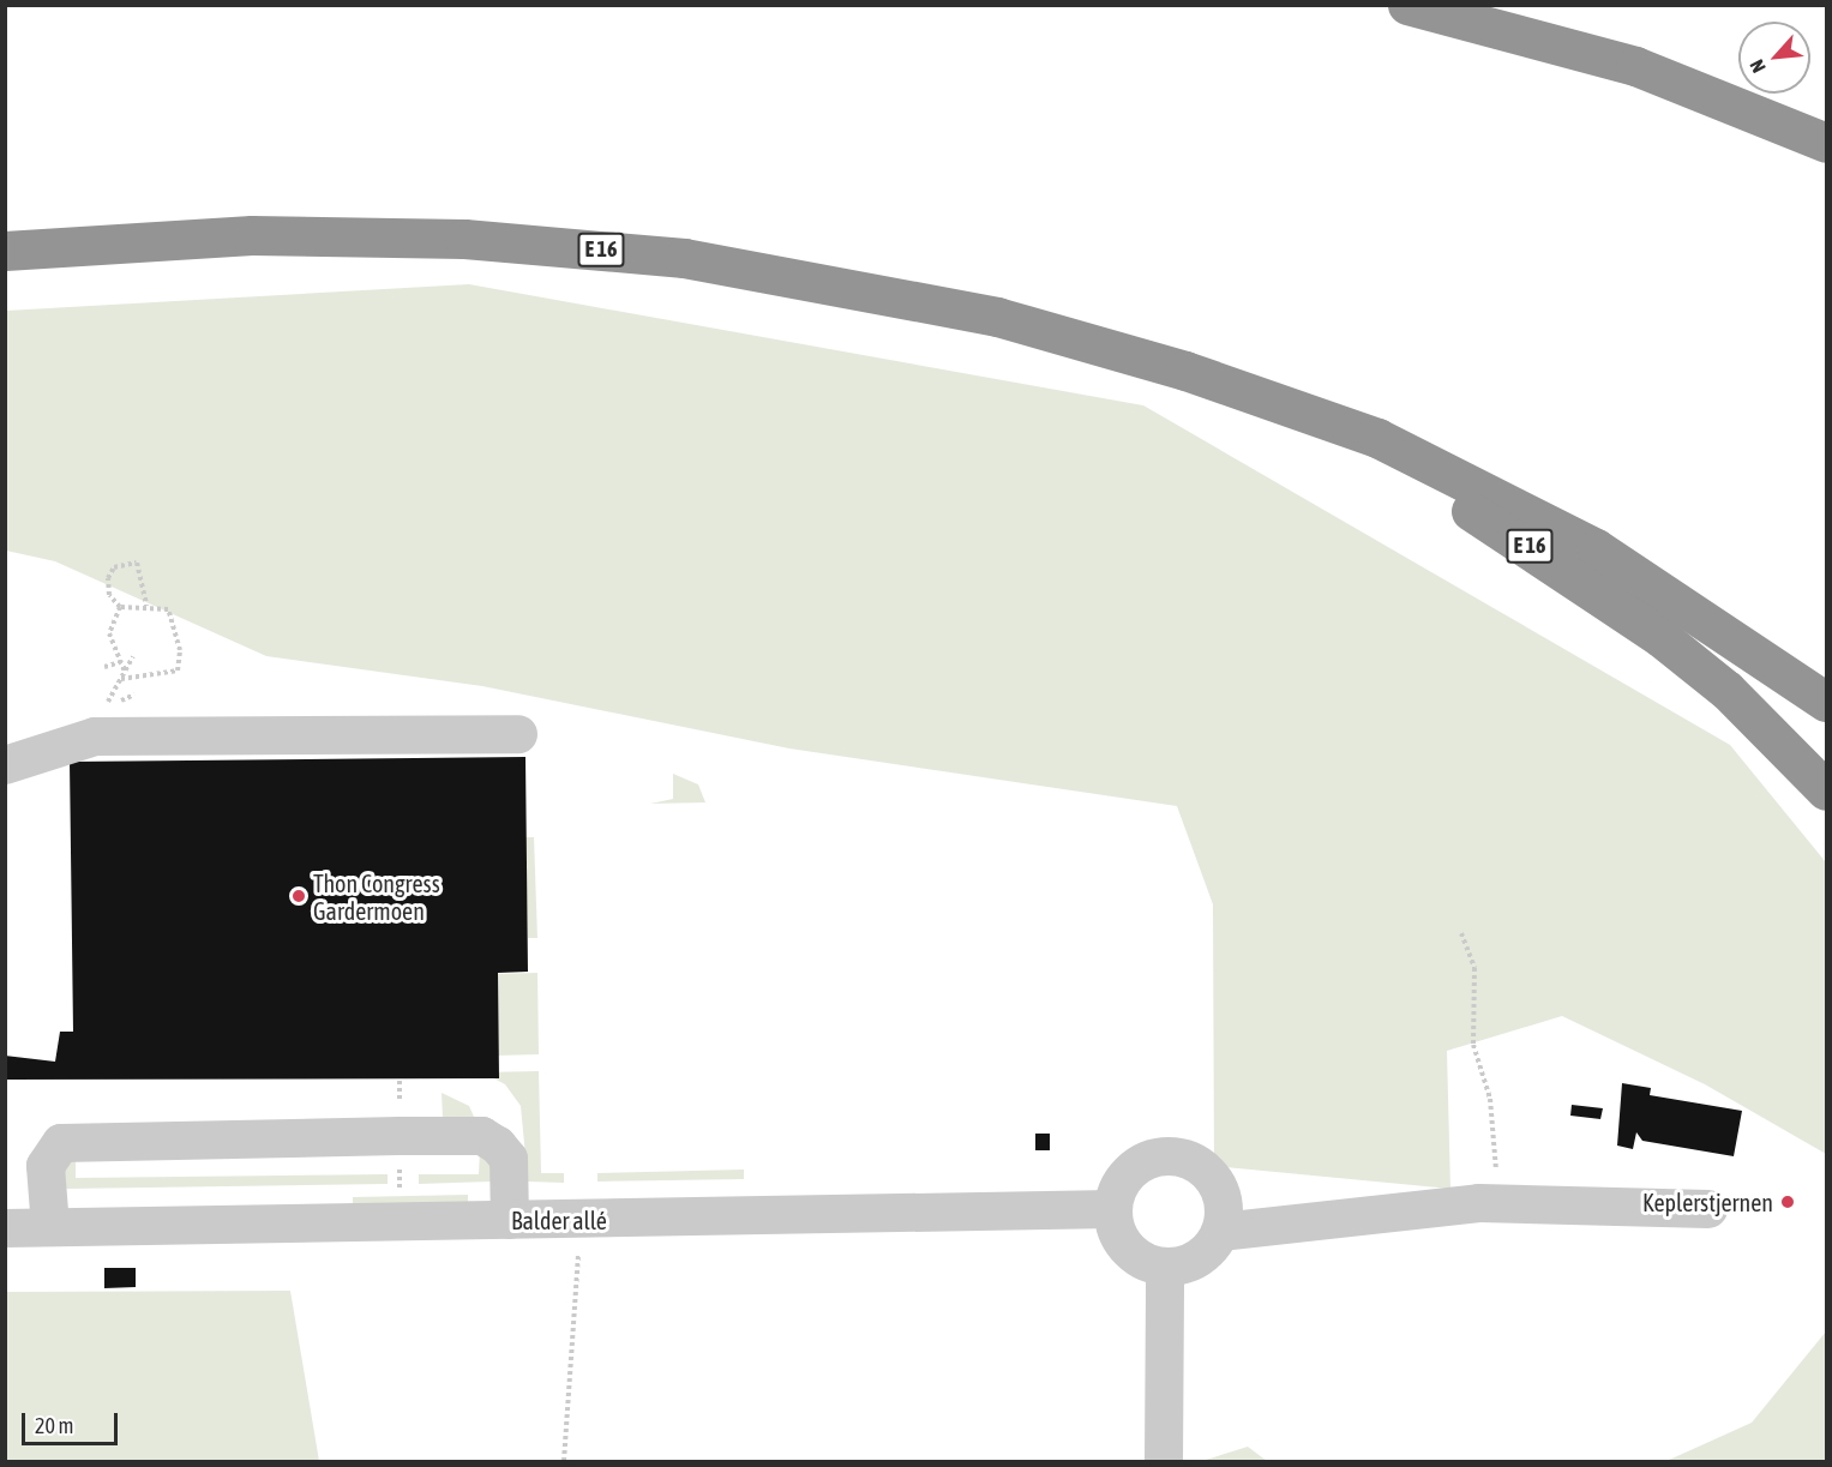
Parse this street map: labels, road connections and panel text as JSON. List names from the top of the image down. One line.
{"streets":{"highway":["E 16"],"street":["Balder allé"]},"places":["Thon Congress Gardermoen","Keplerstjernen"],"scale_bar":"20 m","north":"bottom left"}
